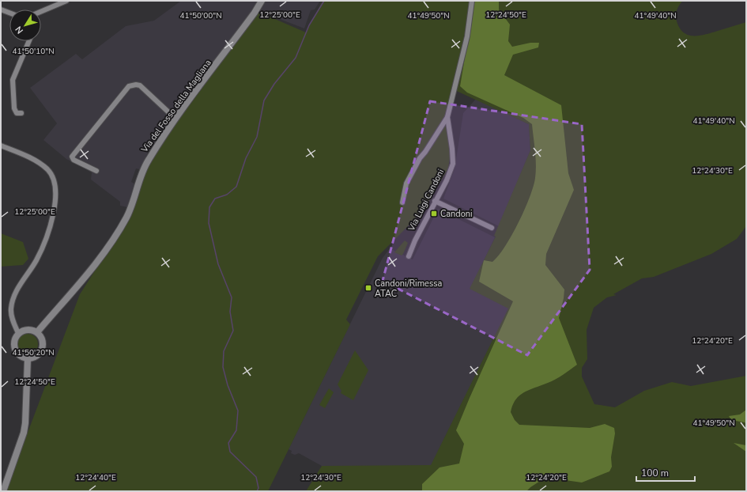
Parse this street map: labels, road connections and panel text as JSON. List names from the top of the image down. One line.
{"streets":{"street":["Via del Fosso della Magliana","Via Luigi Candoni"]},"places":{"transit":["Candoni","Candoni/Rimessa ATAC"]},"scale_bar":"100 m","north":"bottom left","coordinates":["12°25'00\"E","12°24'50\"E","41°50'00\"N","41°49'50\"N","41°49'40\"N","41°50'10\"N","12°24'30\"E","12°24'20\"E","41°50'20\"N","12°24'40\"E"]}
